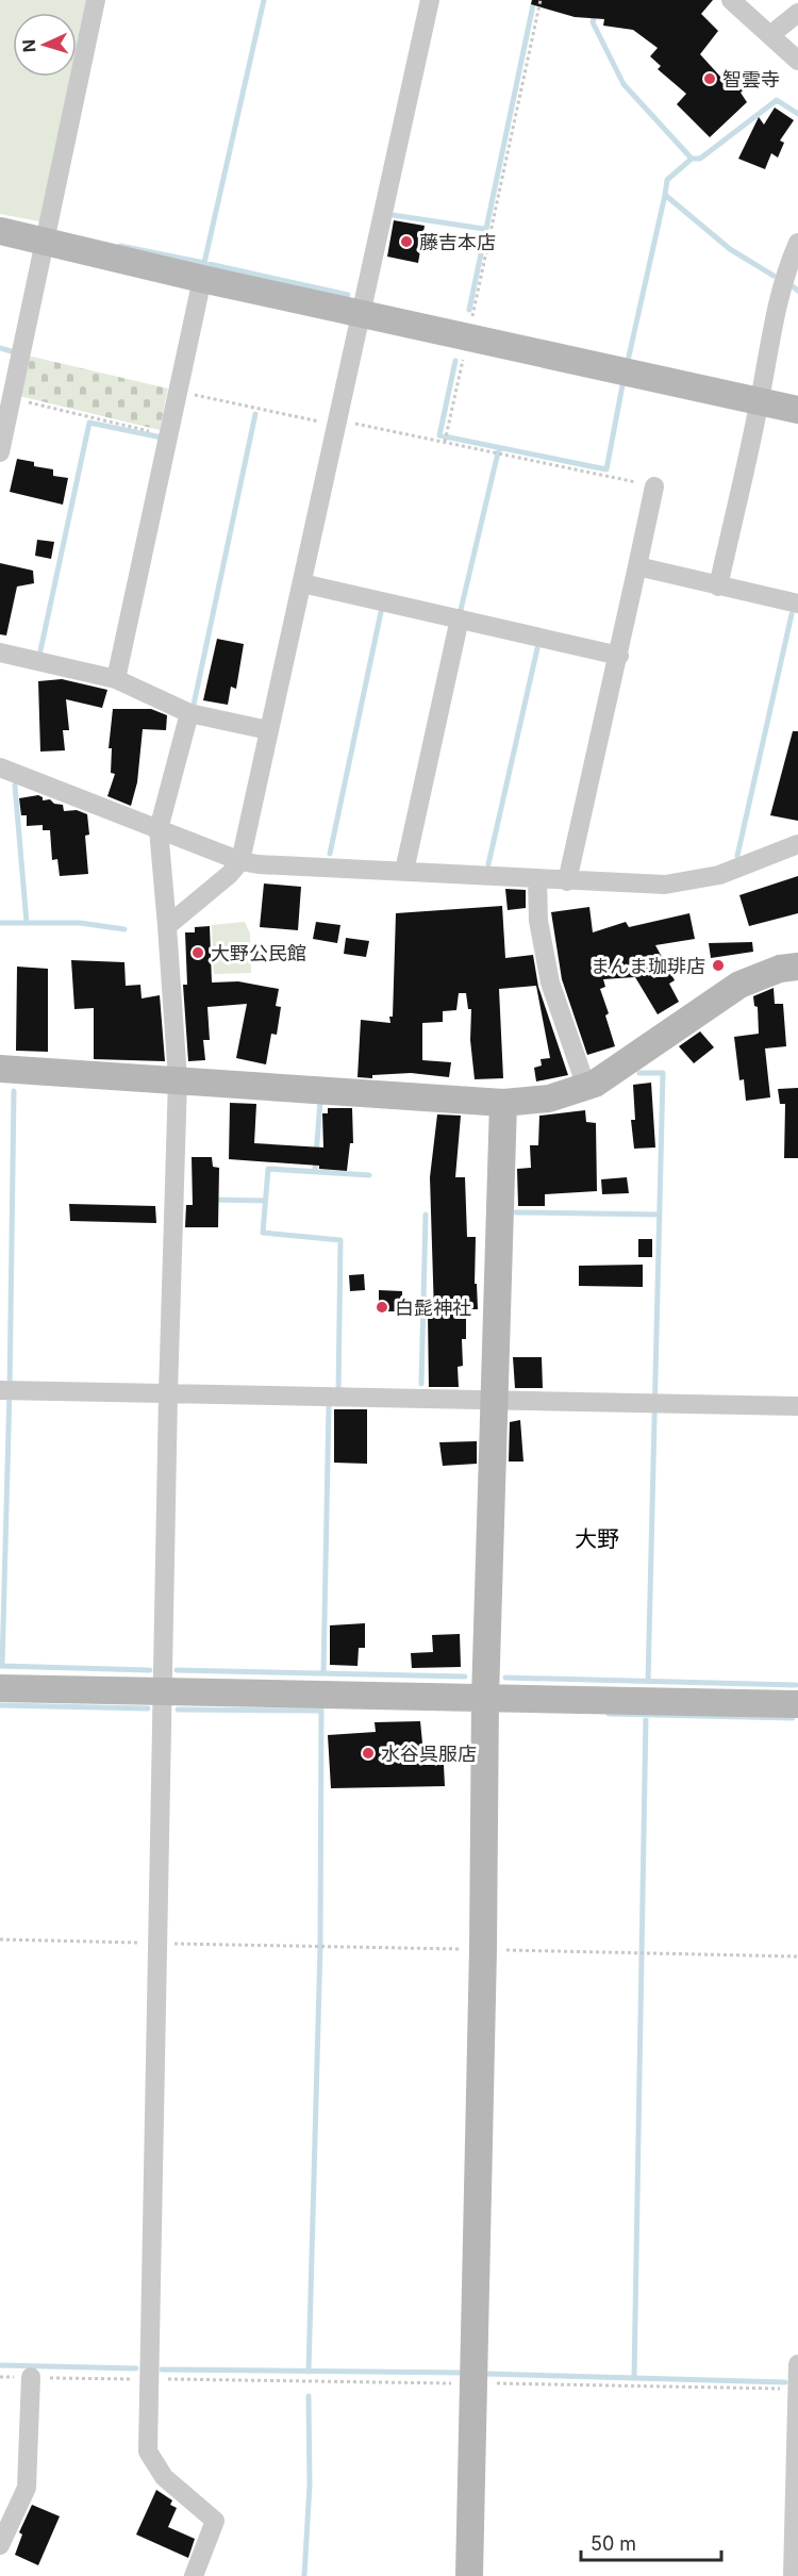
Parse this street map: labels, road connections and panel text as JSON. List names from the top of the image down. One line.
{"districts":["大野"],"places":["智雲寺","藤吉本店","大野公民館","まんま珈琲店","白髭神社","水谷呉服店"],"scale_bar":"50 m","north":"left"}
